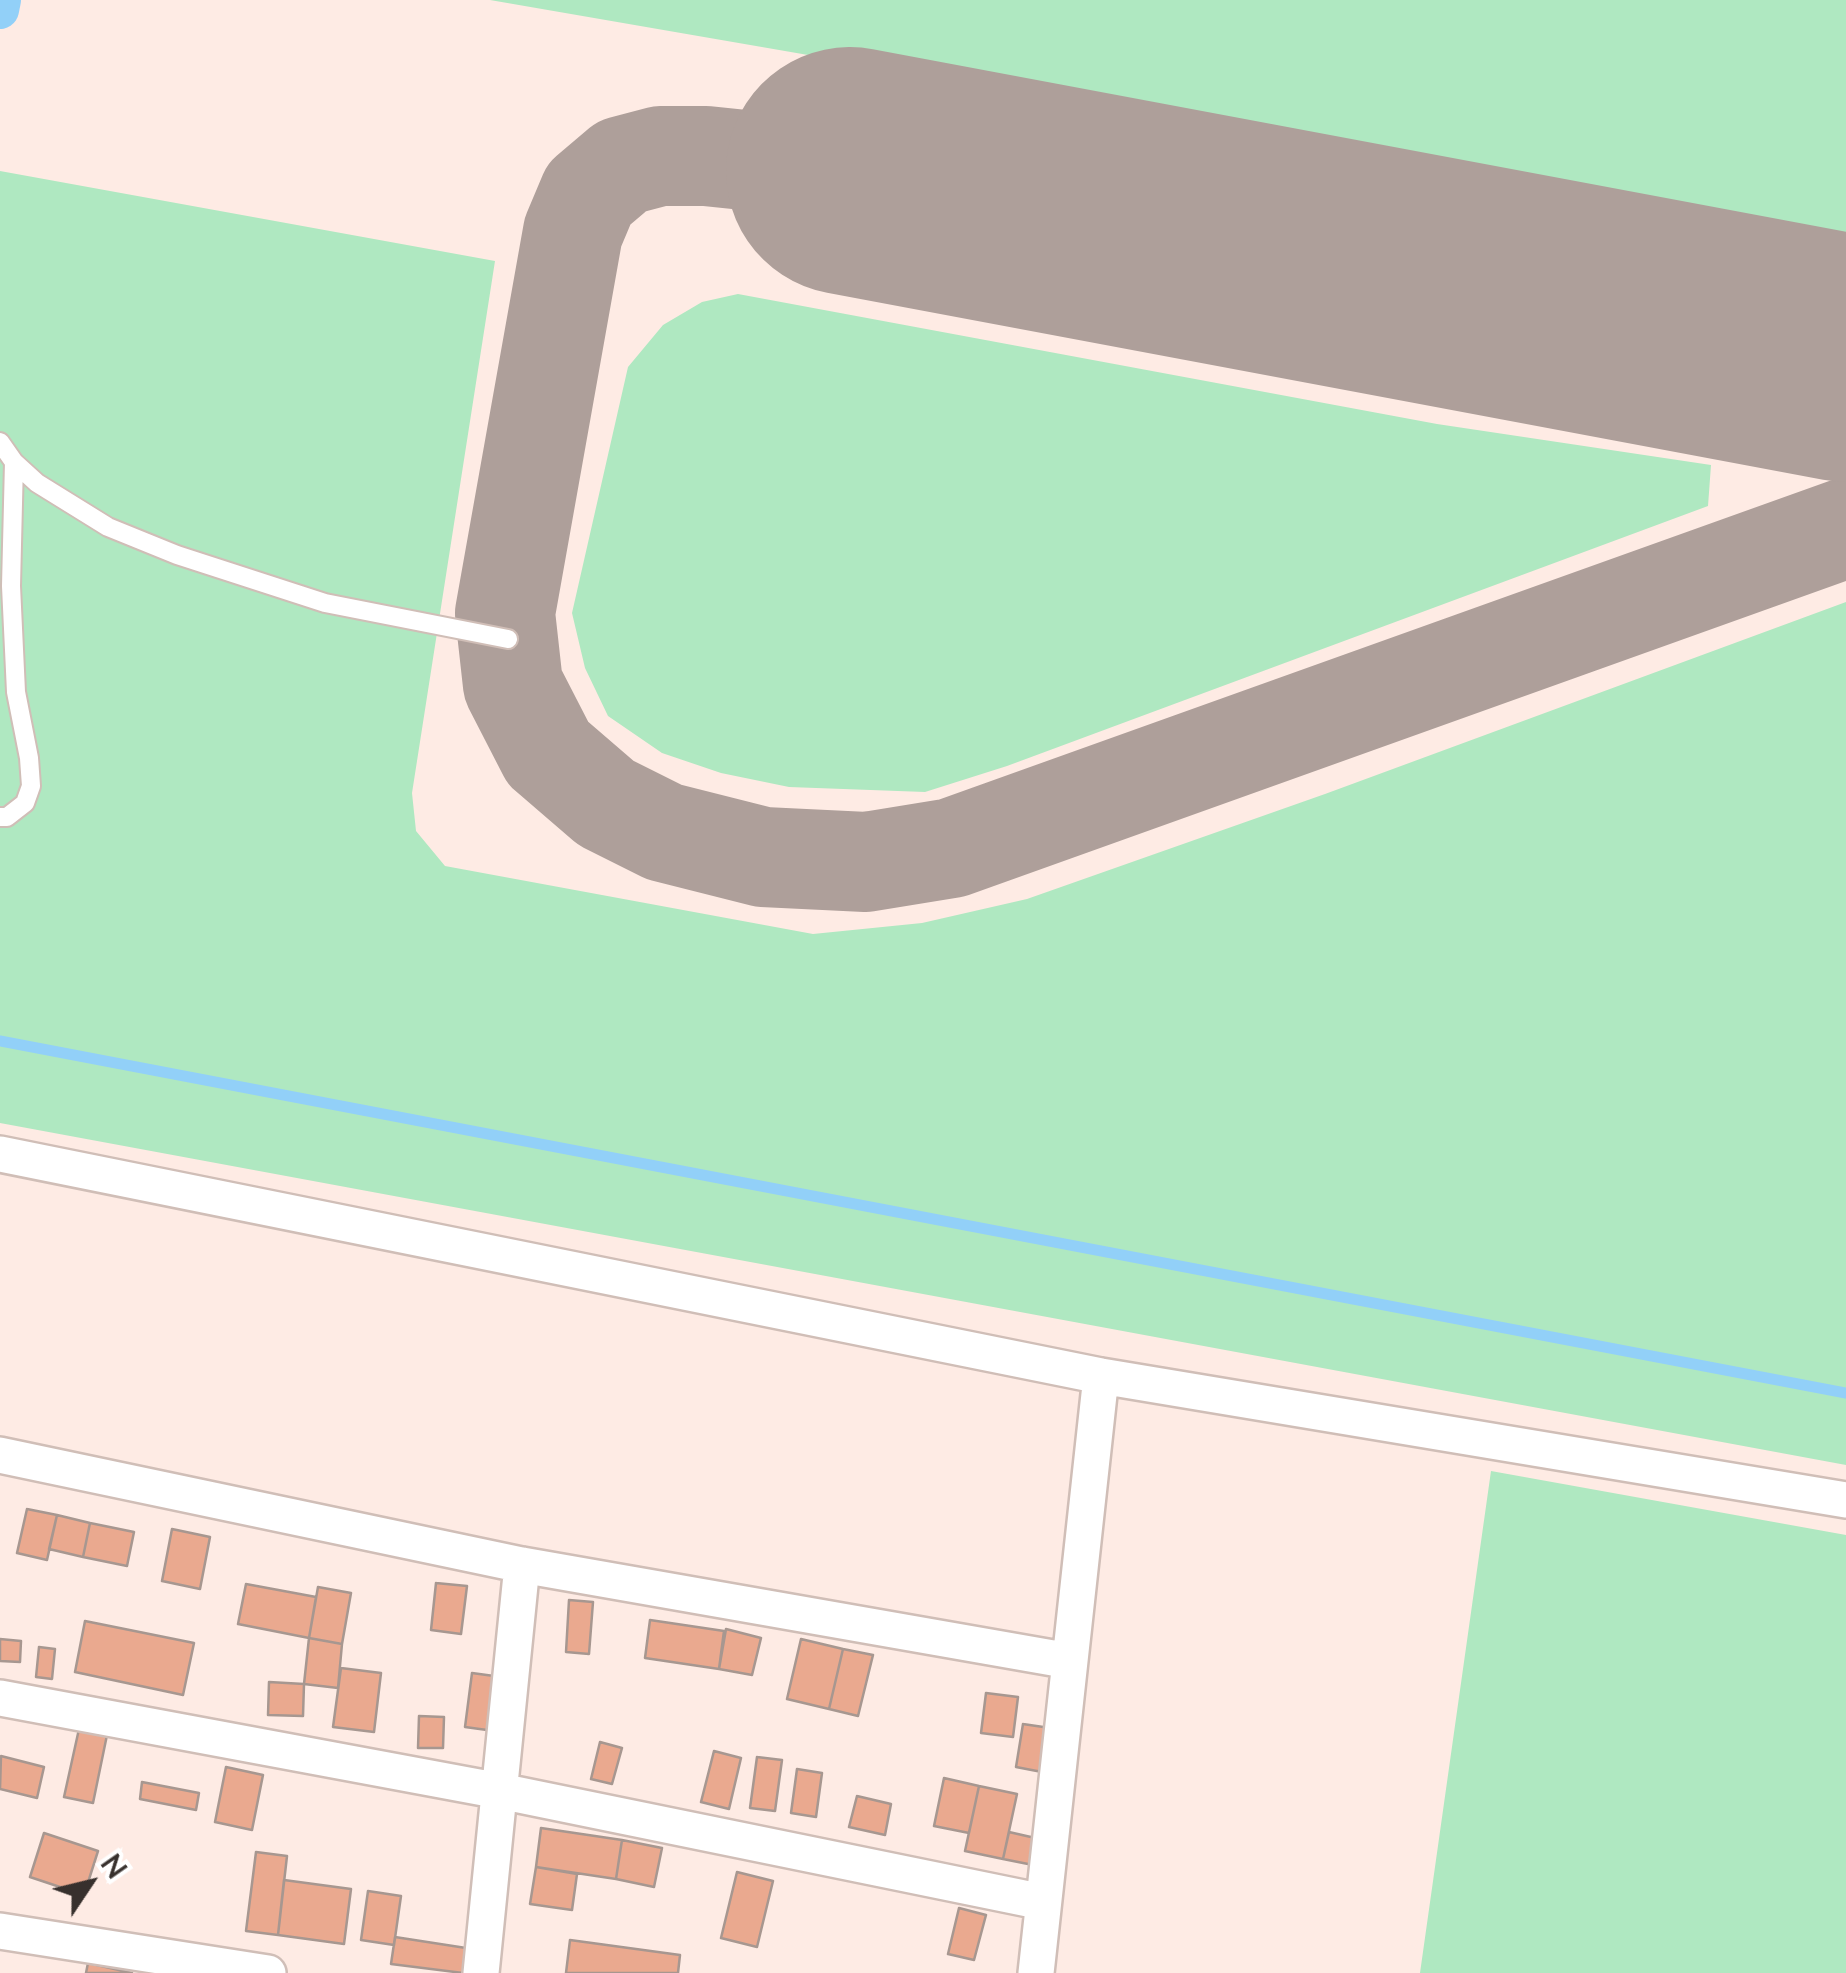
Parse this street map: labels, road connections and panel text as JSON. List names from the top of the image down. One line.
{"north":"top right"}
